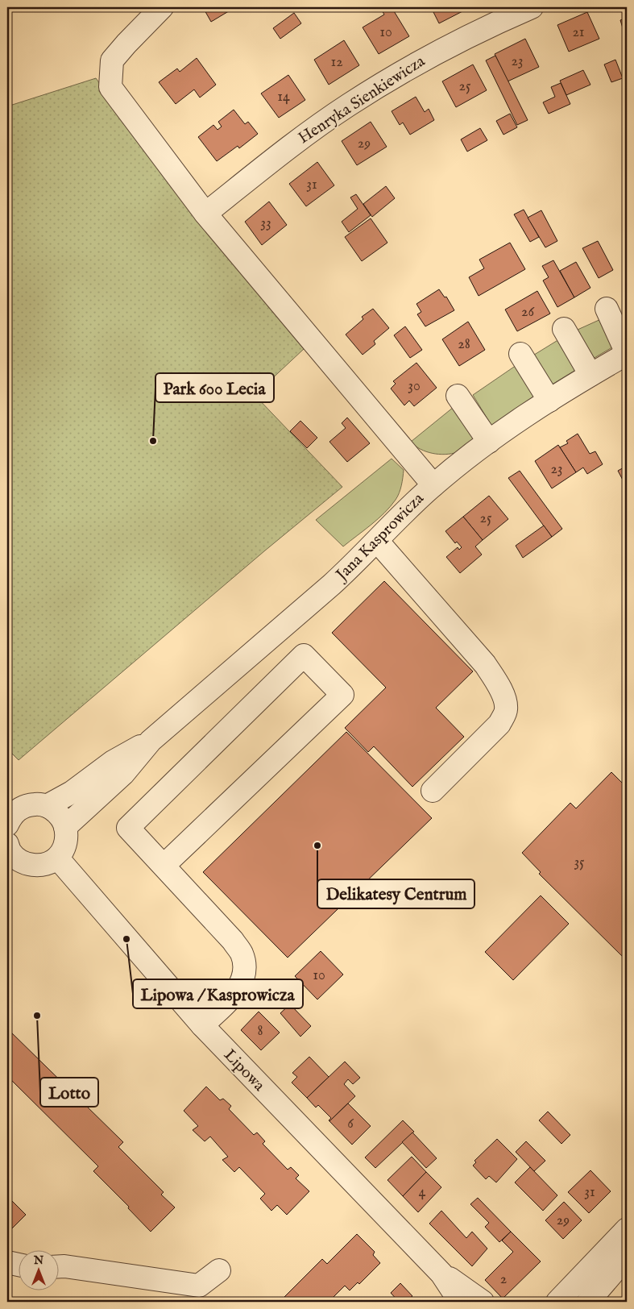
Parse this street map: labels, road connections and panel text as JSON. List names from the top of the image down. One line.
{"streets":{"street":["Henryka Sienkiewicza","Jana Kasprowicza","Lipowa"]},"places":["Park 600 Lecia","Delikatesy Centrum","Lipowa / Kasprowicza","Lotto"],"house_numbers":["10","21","23","12","25","14","29","31","33","26","28","30","23","25","35","10","8","6","4","31","29","2"],"north":"top"}
